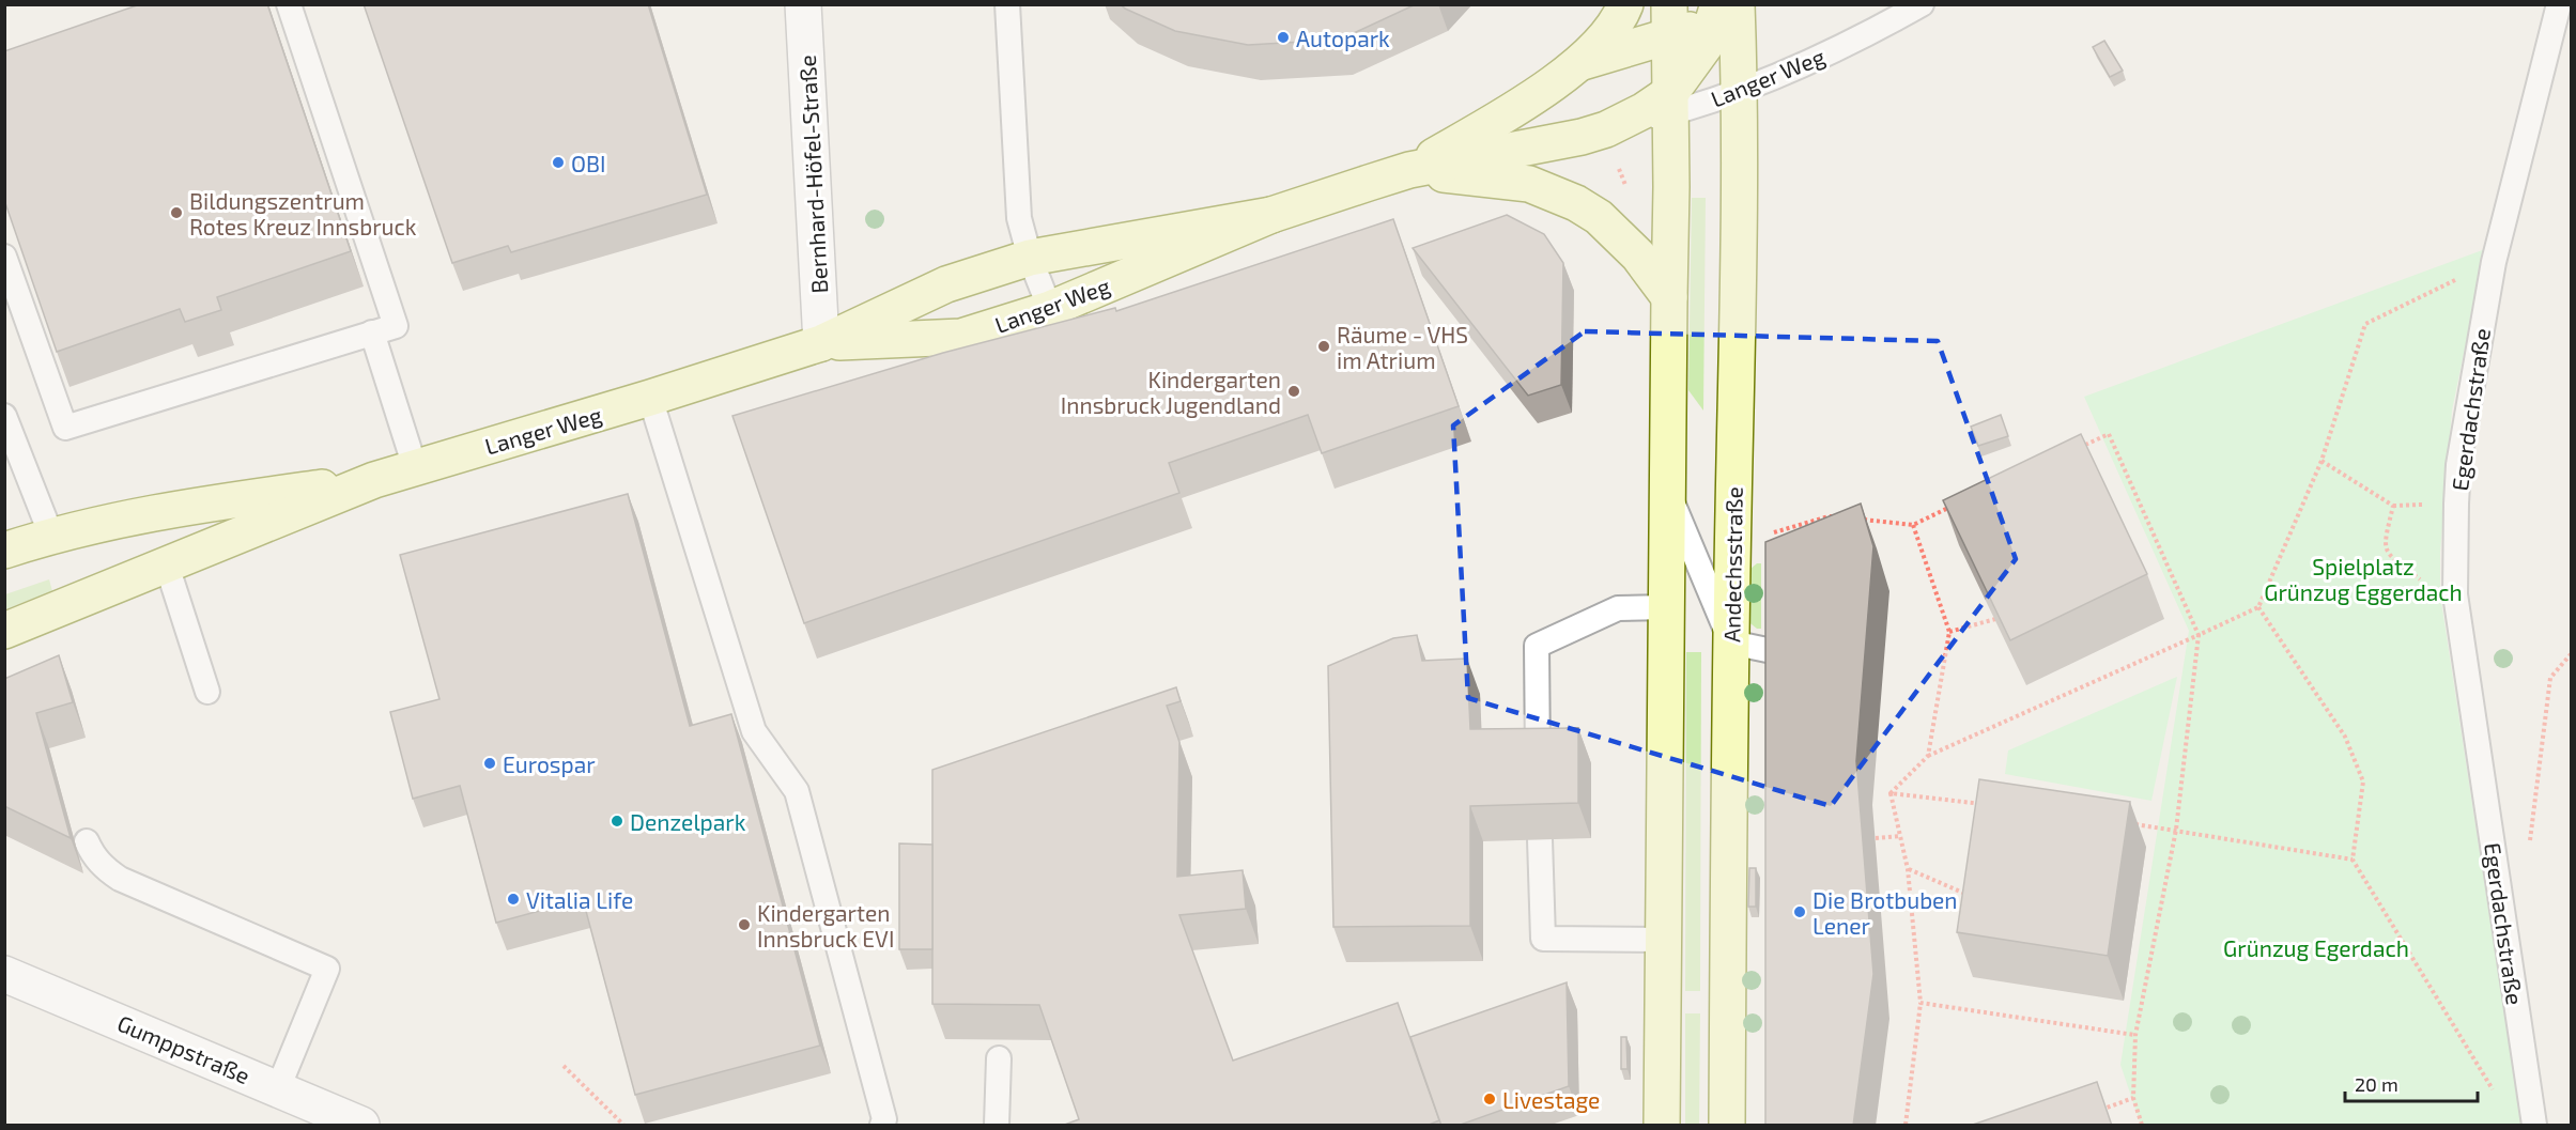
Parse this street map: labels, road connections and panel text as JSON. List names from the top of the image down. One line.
{"streets":{"main road":["Langer Weg","Andechsstraße"],"street":["Bernhard-Höfel-Straße","Gumppstraße"],"lane":["Egerdachstraße"]},"crossings":[["Langer Weg","Bernhard-Höfel-Straße"],["Langer Weg","Andechsstraße"]],"parks":["Spielplatz Grünzug Eggerdach","Grünzug Egerdach"],"places":["Autopark","OBI","Bildungszentrum Rotes Kreuz Innsbruck","Räume - VHS im Atrium","Kindergarten Innsbruck Jugendland","Eurospar","Denzelpark","Vitalia Life","Die Brotbuben Lener","Kindergarten Innsbruck EVI","Livestage"],"scale_bar":"20 m"}
